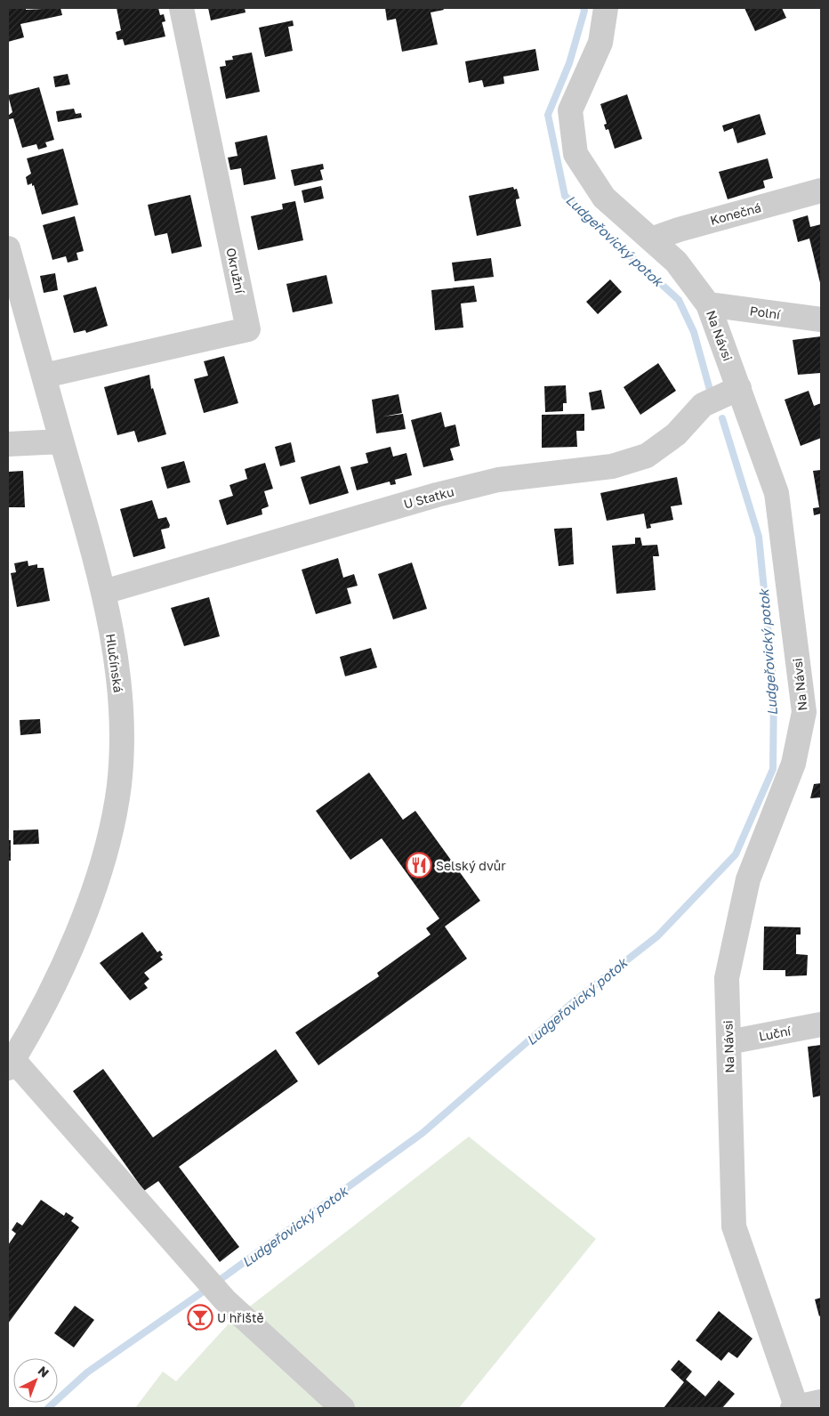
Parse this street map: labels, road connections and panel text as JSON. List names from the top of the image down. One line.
{"streets":{"street":["Konečná","Okružní","Polní","Na Návsi","U Statku","Hlučínská","Luční"]},"crossings":[["Konečná","Na Návsi"],["Okružní","Hlučínská"],["Polní","Na Návsi"],["Na Návsi","U Statku"],["Na Návsi","Luční"],["U Statku","Hlučínská"]],"water":["Ludgeřovický potok"],"places":{"restaurant":["Selský dvůr"],"bar":["U hřiště"]},"north":"top right"}
